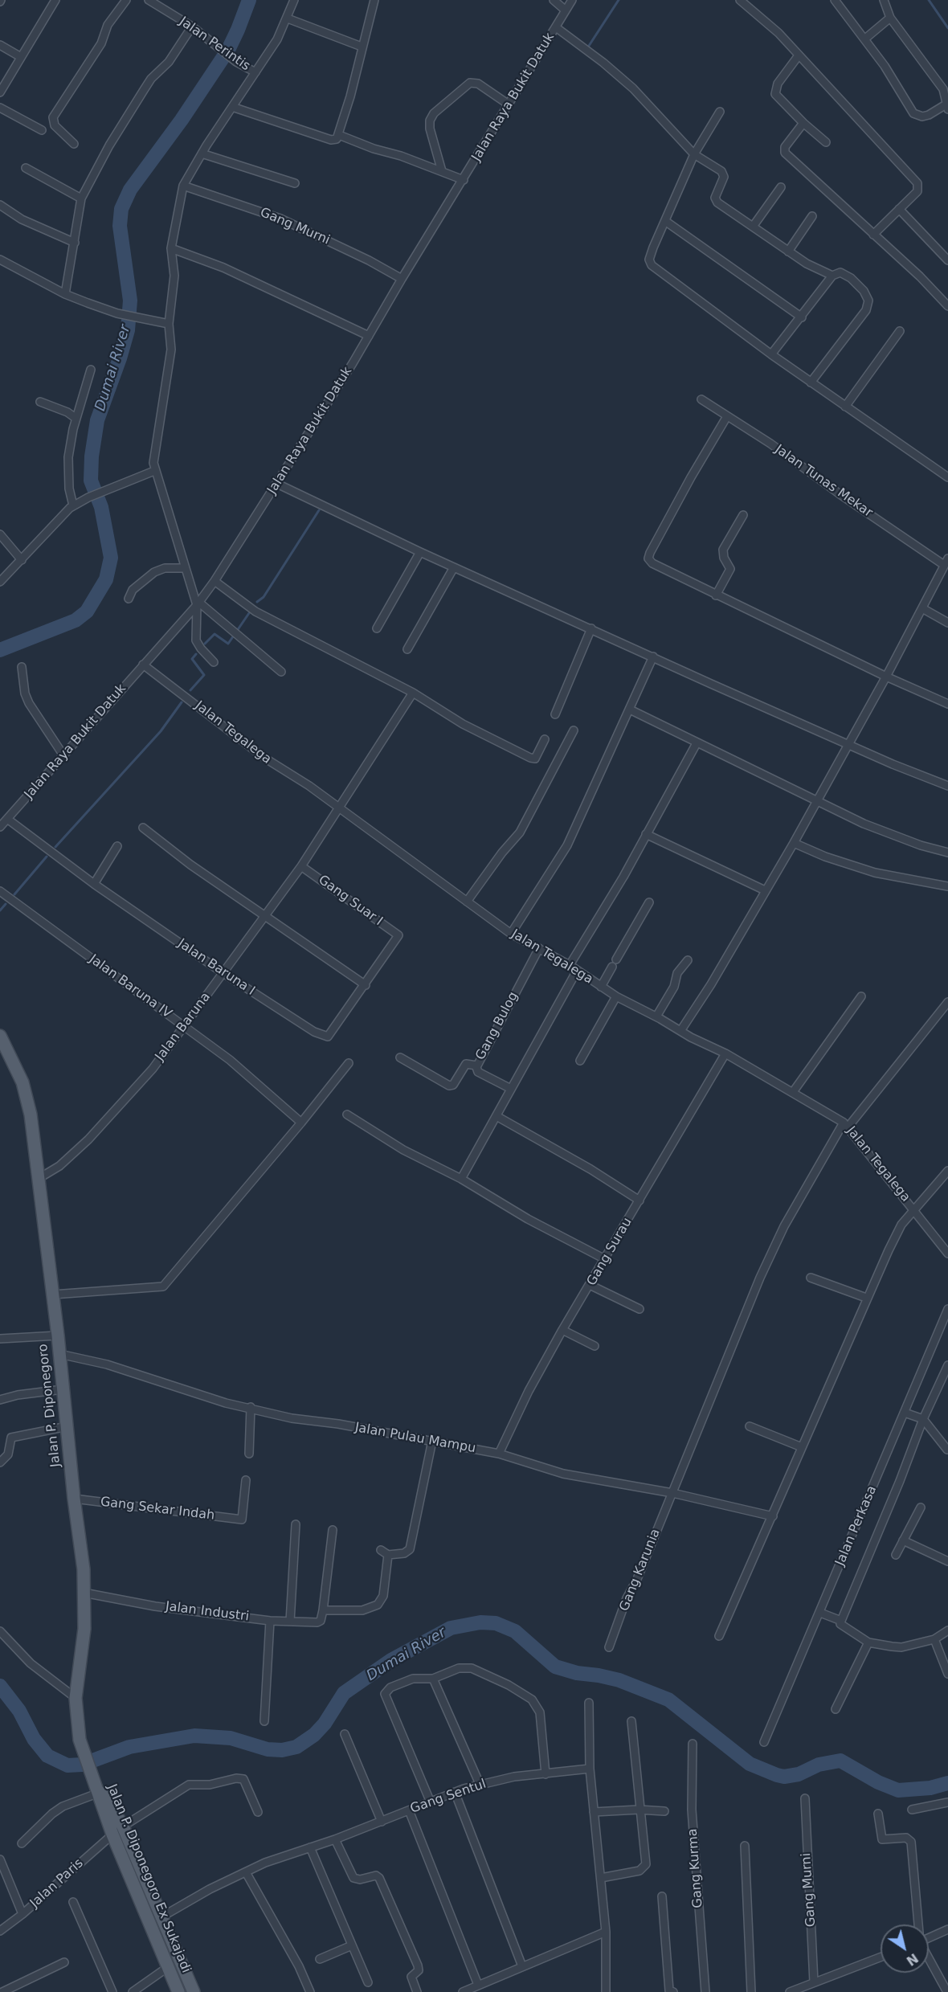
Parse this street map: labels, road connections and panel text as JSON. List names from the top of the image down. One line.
{"streets":{"main road":["Jalan P. Diponegoro","Jalan P. Diponegoro Ex Sukajadi"],"street":["Jalan Perintis","Jalan Raya Bukit Datuk","Gang Murni","Jalan Tunas Mekar","Jalan Tegalega","Gang Suar I","Jalan Baruna I","Jalan Baruna IV","Gang Bulog","Jalan Baruna","Gang Surau","Jalan Pulau Mampu","Gang Sekar Indah","Jalan Perkasa","Gang Karunia","Jalan Industri","Gang Sentul","Gang Kurma","Jalan Paris"]},"crossings":[["Jalan Raya Bukit Datuk","Gang Murni"],["Jalan Raya Bukit Datuk","Jalan Tegalega"],["Jalan Raya Bukit Datuk","Jalan Baruna I"],["Jalan Tegalega","Gang Bulog"],["Jalan Tegalega","Jalan Baruna"],["Jalan Tegalega","Gang Surau"],["Jalan Tegalega","Gang Karunia"],["Gang Suar I","Jalan Baruna I"],["Gang Suar I","Jalan Baruna"],["Jalan Baruna I","Jalan Baruna"],["Jalan Baruna IV","Jalan Baruna"],["Jalan Baruna","Jalan P. Diponegoro"],["Gang Surau","Jalan Pulau Mampu"],["Jalan P. Diponegoro","Jalan Pulau Mampu"],["Jalan P. Diponegoro","Gang Sekar Indah"],["Jalan P. Diponegoro","Jalan Industri"],["Jalan P. Diponegoro","Jalan P. Diponegoro Ex Sukajadi"],["Jalan Pulau Mampu","Gang Karunia"],["Jalan P. Diponegoro Ex Sukajadi","Jalan Paris"]],"water":["Dumai River"],"north":"bottom right"}
